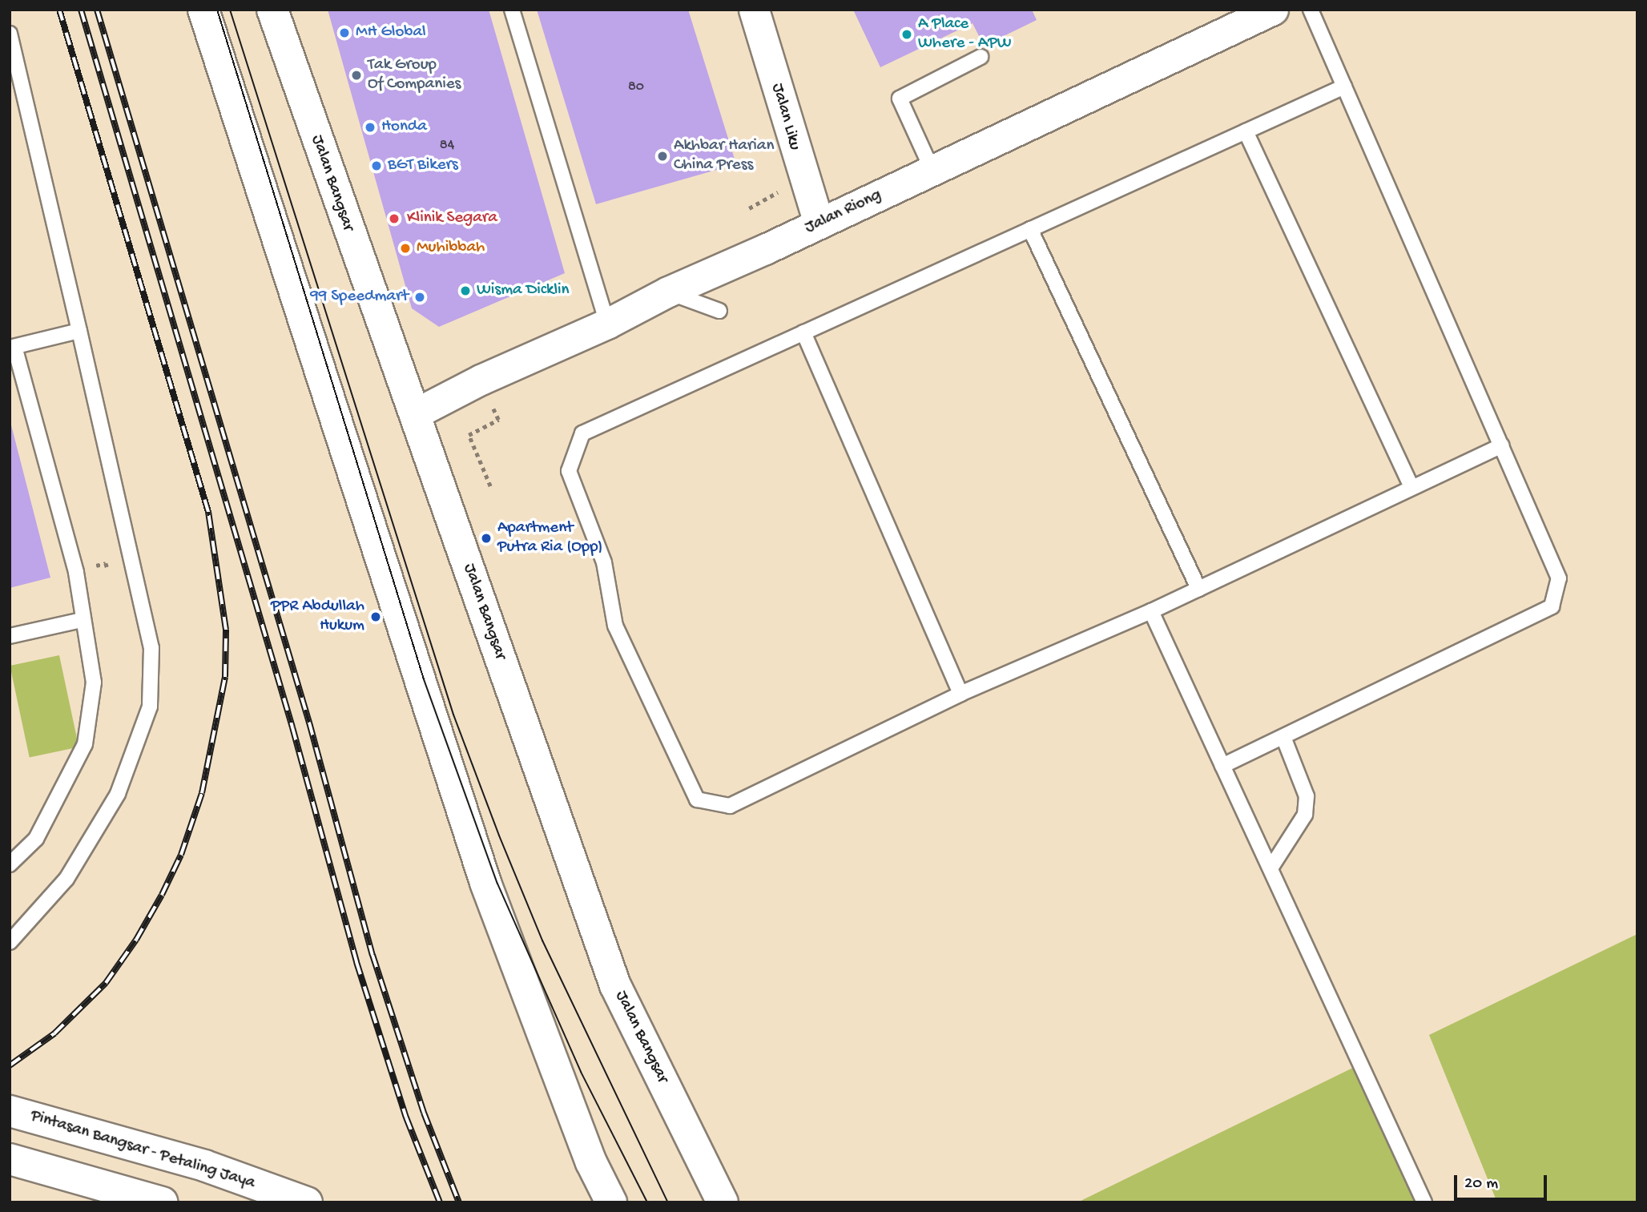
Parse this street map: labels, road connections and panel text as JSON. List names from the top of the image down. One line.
{"streets":{"main road":["Jalan Bangsar","Pintasan Bangsar - Petaling Jaya"],"street":["Jalan Liku","Jalan Riong"]},"crossings":[["Jalan Liku","Jalan Riong"],["Jalan Bangsar","Jalan Riong"]],"places":["MH Global","A Place Where - APW","Tak Group Of Companies","Honda","Akhbar Harian China Press","BGT Bikers","Klinik Segara","Muhibbah","Wisma Dicklin","99 Speedmart","Apartment Putra Ria (Opp)","PPR Abdullah Hukum"],"house_numbers":["80","84"],"scale_bar":"20 m"}
